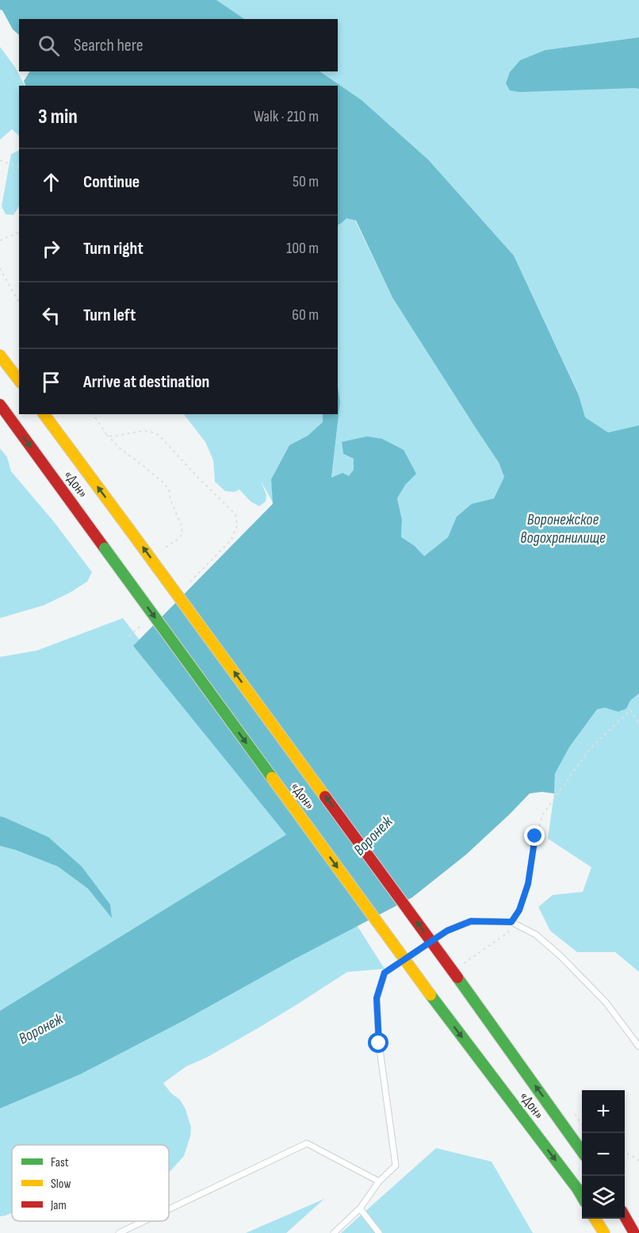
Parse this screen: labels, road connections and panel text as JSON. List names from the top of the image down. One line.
{"streets":{"highway":["«Дон»"]},"water":["Воронежское водохранилище","Воронеж"],"legend":["Fast","Slow","Jam"],"page":{"search":"Search here","heading":["3 min","Walk · 210 m"],"list":[["Continue","50 m"],["Turn right","100 m"],["Turn left","60 m"],"Arrive at destination"],"map_buttons":["+","−"]}}
